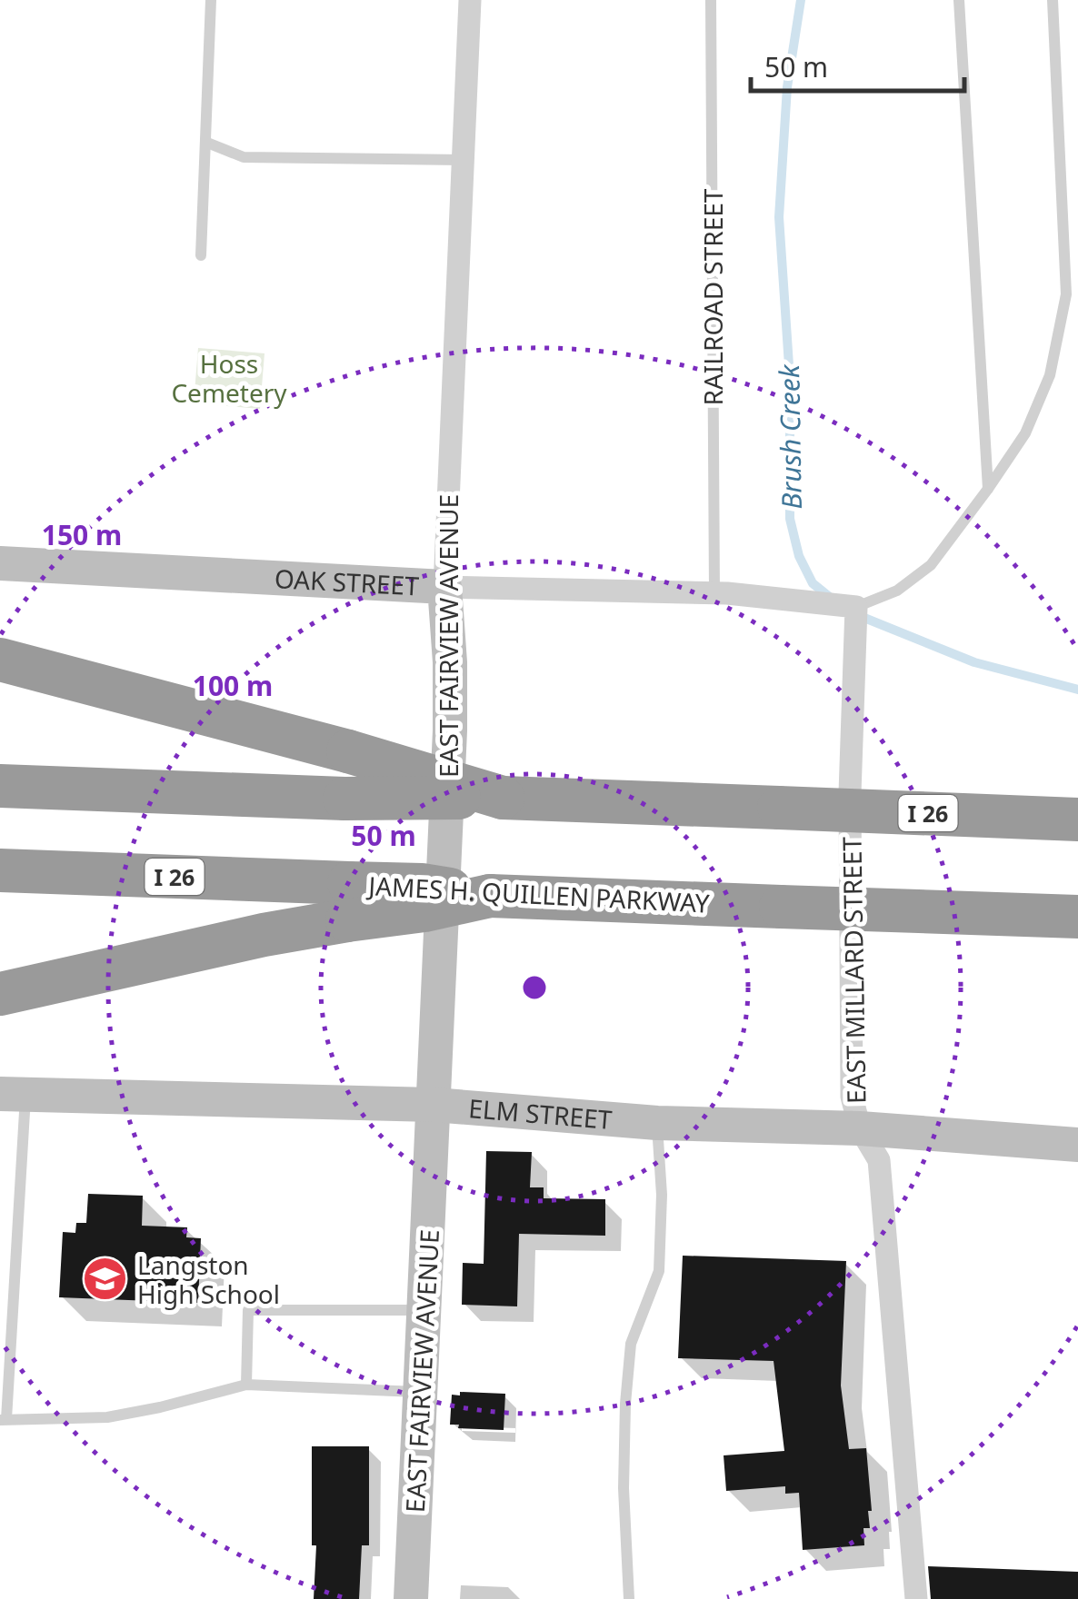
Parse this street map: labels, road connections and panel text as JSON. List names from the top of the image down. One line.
{"streets":{"highway":["I 26","JAMES H. QUILLEN PARKWAY"],"street":["OAK STREET","EAST FAIRVIEW AVENUE","EAST MILLARD STREET","ELM STREET"],"lane":["RAILROAD STREET"]},"crossings":[["RAILROAD STREET","OAK STREET"],["OAK STREET","EAST FAIRVIEW AVENUE"],["OAK STREET","EAST MILLARD STREET"],["EAST FAIRVIEW AVENUE","ELM STREET"],["EAST MILLARD STREET","ELM STREET"]],"water":["Brush Creek"],"parks":["Hoss Cemetery"],"places":{"school or university":["Langston High School"]},"scale_bar":"50 m","rings":["150 m","100 m","50 m"]}
